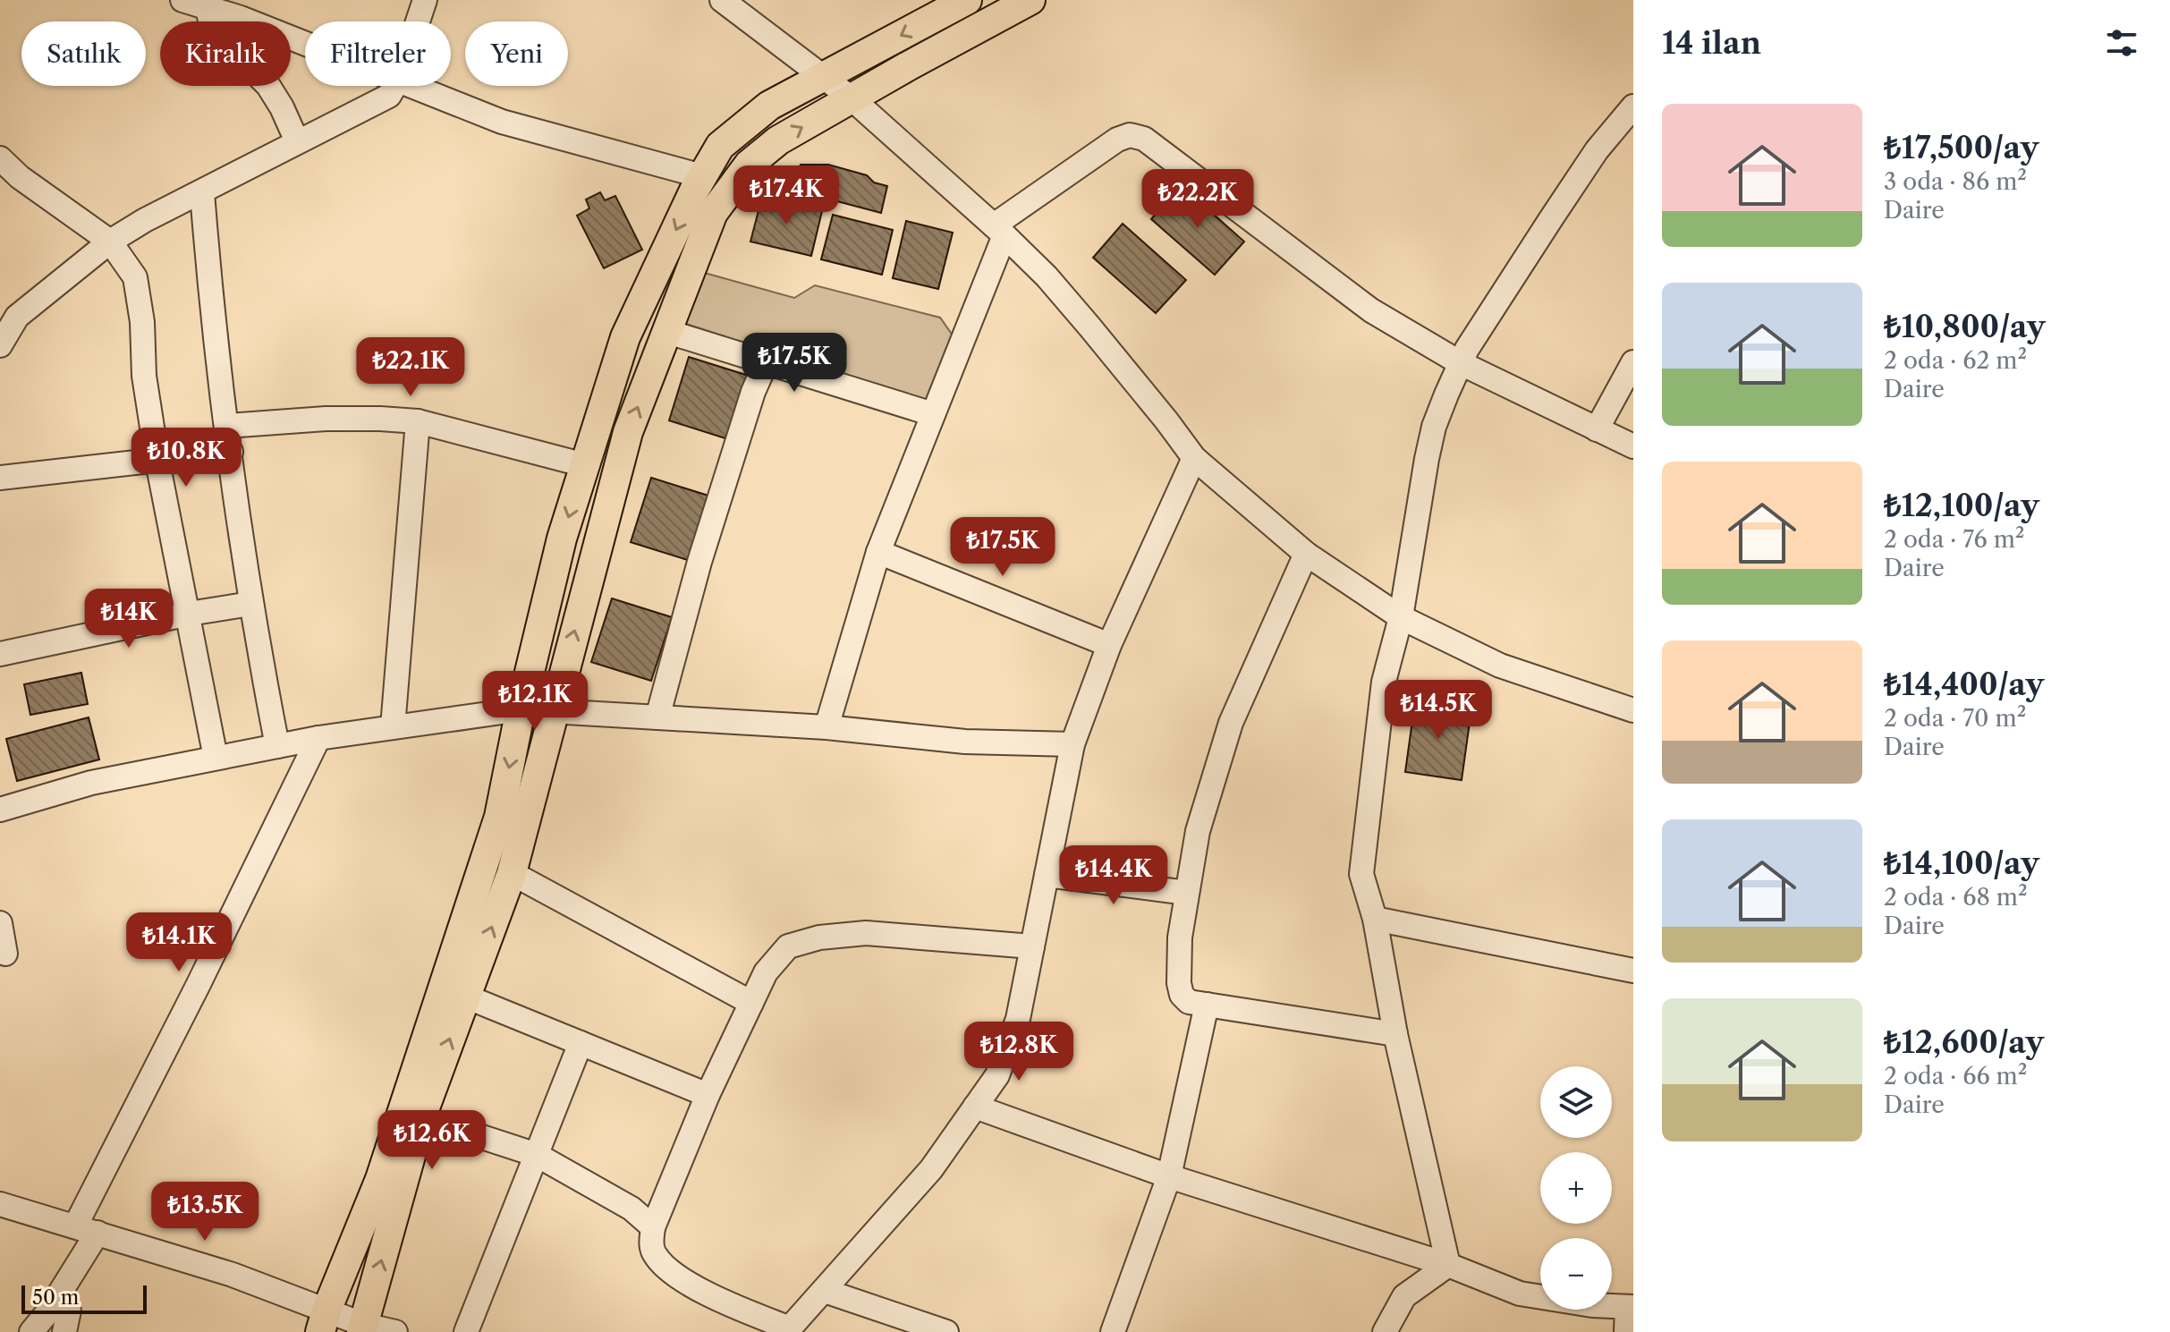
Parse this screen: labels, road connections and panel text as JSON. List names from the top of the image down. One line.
{"scale_bar":"50 m","page":{"heading":"14 ilan","chip":["Satılık","Kiralık","Filtreler","Yeni"],"list":[{"name":"₺17,500/ay","note":"3 oda · 86 m² · Daire"},{"name":"₺10,800/ay","note":"2 oda · 62 m² · Daire"},{"name":"₺12,100/ay","note":"2 oda · 76 m² · Daire"},{"name":"₺14,400/ay","note":"2 oda · 70 m² · Daire"},{"name":"₺14,100/ay","note":"2 oda · 68 m² · Daire"},{"name":"₺12,600/ay","note":"2 oda · 66 m² · Daire"}],"price":["₺17.4K","₺22.2K","₺17.5K","₺22.1K","₺10.8K","₺17.5K","₺14K","₺12.1K","₺14.5K","₺14.4K","₺14.1K","₺12.8K","₺12.6K","₺13.5K"],"map_buttons":["+","−"],"scale":"50 m"}}
